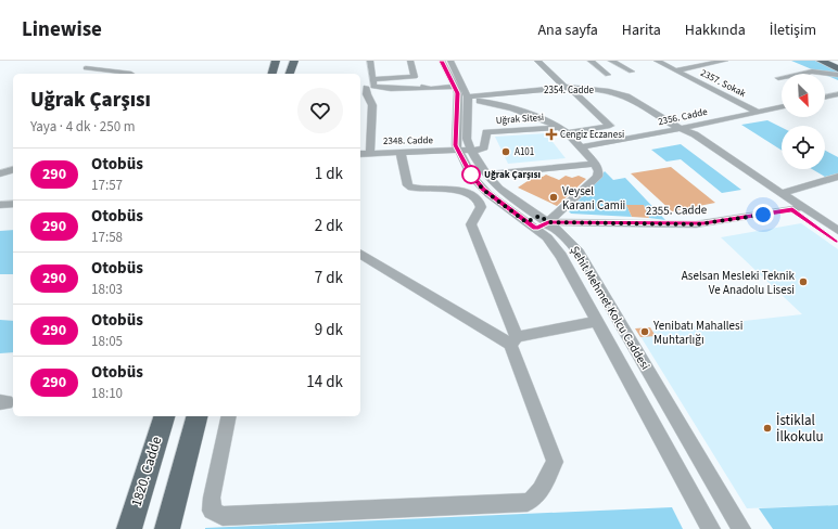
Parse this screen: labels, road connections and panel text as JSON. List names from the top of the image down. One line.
{"streets":{"main road":["1820. Cadde"],"street":["2357. Sokak","2354. Cadde","2356. Cadde","Uğrak Sitesi","2348. Cadde","2355. Cadde","Şehit Mehmet Kolcu Caddesi"]},"crossings":[["2357. Sokak","2356. Cadde"],["2354. Cadde","2356. Cadde"],["2354. Cadde","2355. Cadde"],["2354. Cadde","Şehit Mehmet Kolcu Caddesi"],["Uğrak Sitesi","2348. Cadde"],["Uğrak Sitesi","Şehit Mehmet Kolcu Caddesi"],["2348. Cadde","Şehit Mehmet Kolcu Caddesi"],["2355. Cadde","Şehit Mehmet Kolcu Caddesi"]],"places":{"health":["Cengiz Eczanesi"],"other":["A101","Uğrak Çarşısı","Veysel Karani Camii","Aselsan Mesleki Teknik Ve Anadolu Lisesi","Yenibatı Mahallesi Muhtarlığı","İstiklal İlkokulu"]},"lines":["bus line 290"],"north":"bottom right","page":{"header":"Linewise","nav":["Ana sayfa","Harita","Hakkında","İletişim"],"heading":["Uğrak Çarşısı","Yaya · 4 dk · 250 m"],"list":[{"mark":"290","name":"Otobüs","note":"17:57","value":"1 dk"},{"mark":"290","name":"Otobüs","note":"17:58","value":"2 dk"},{"mark":"290","name":"Otobüs","note":"18:03","value":"7 dk"},{"mark":"290","name":"Otobüs","note":"18:05","value":"9 dk"},{"mark":"290","name":"Otobüs","note":"18:10","value":"14 dk"}]}}
